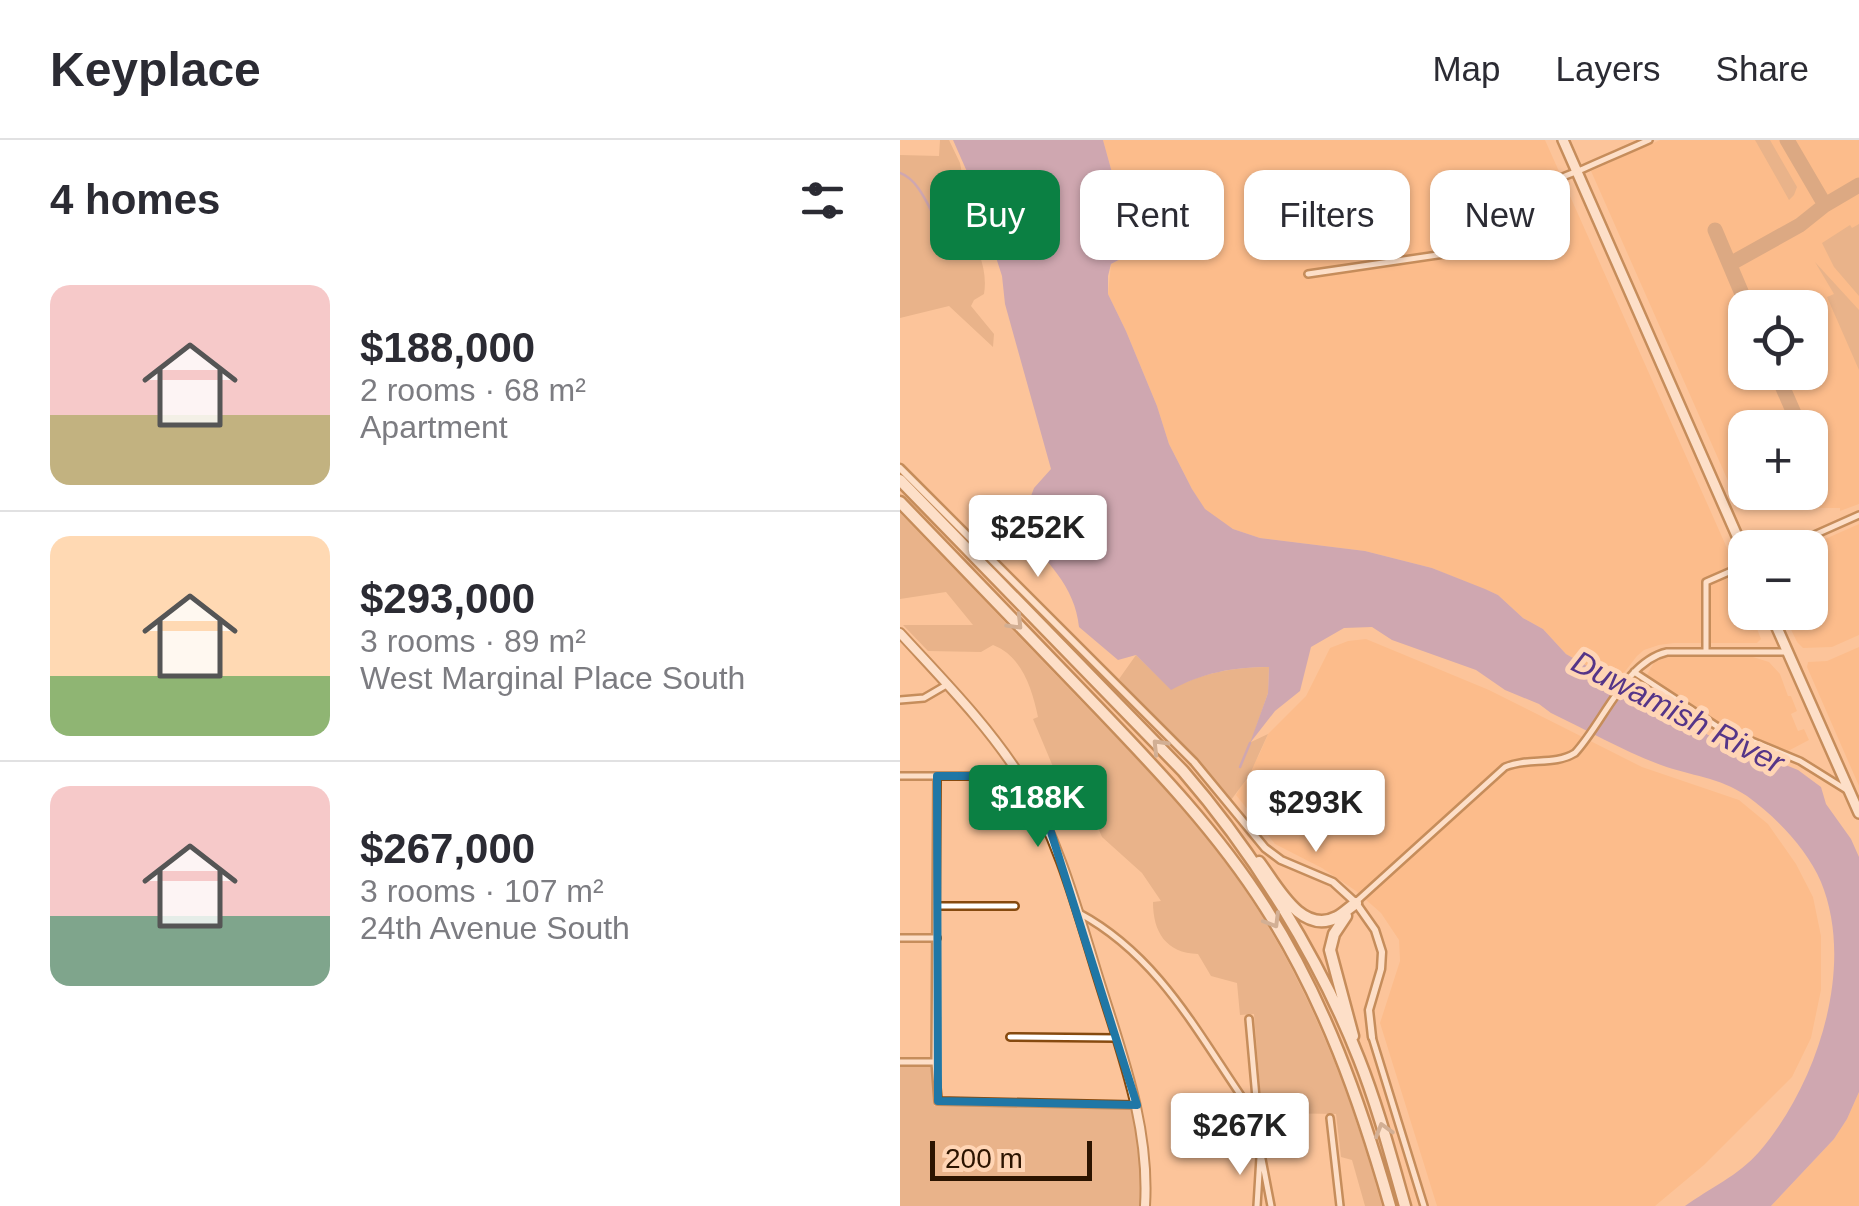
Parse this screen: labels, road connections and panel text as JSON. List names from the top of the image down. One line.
{"water":["Duwamish River"],"scale_bar":"200 m","page":{"header":"Keyplace","nav":["Map","Layers","Share"],"heading":"4 homes","chip":["Buy","Rent","Filters","New"],"list":[{"name":"$188,000","note":"2 rooms · 68 m² · Apartment"},{"name":"$293,000","note":"3 rooms · 89 m² · West Marginal Place South"},{"name":"$267,000","note":"3 rooms · 107 m² · 24th Avenue South"}],"map_buttons":["+","−"],"price":["$252K","$188K","$293K","$267K"],"scale":"200 m"}}
